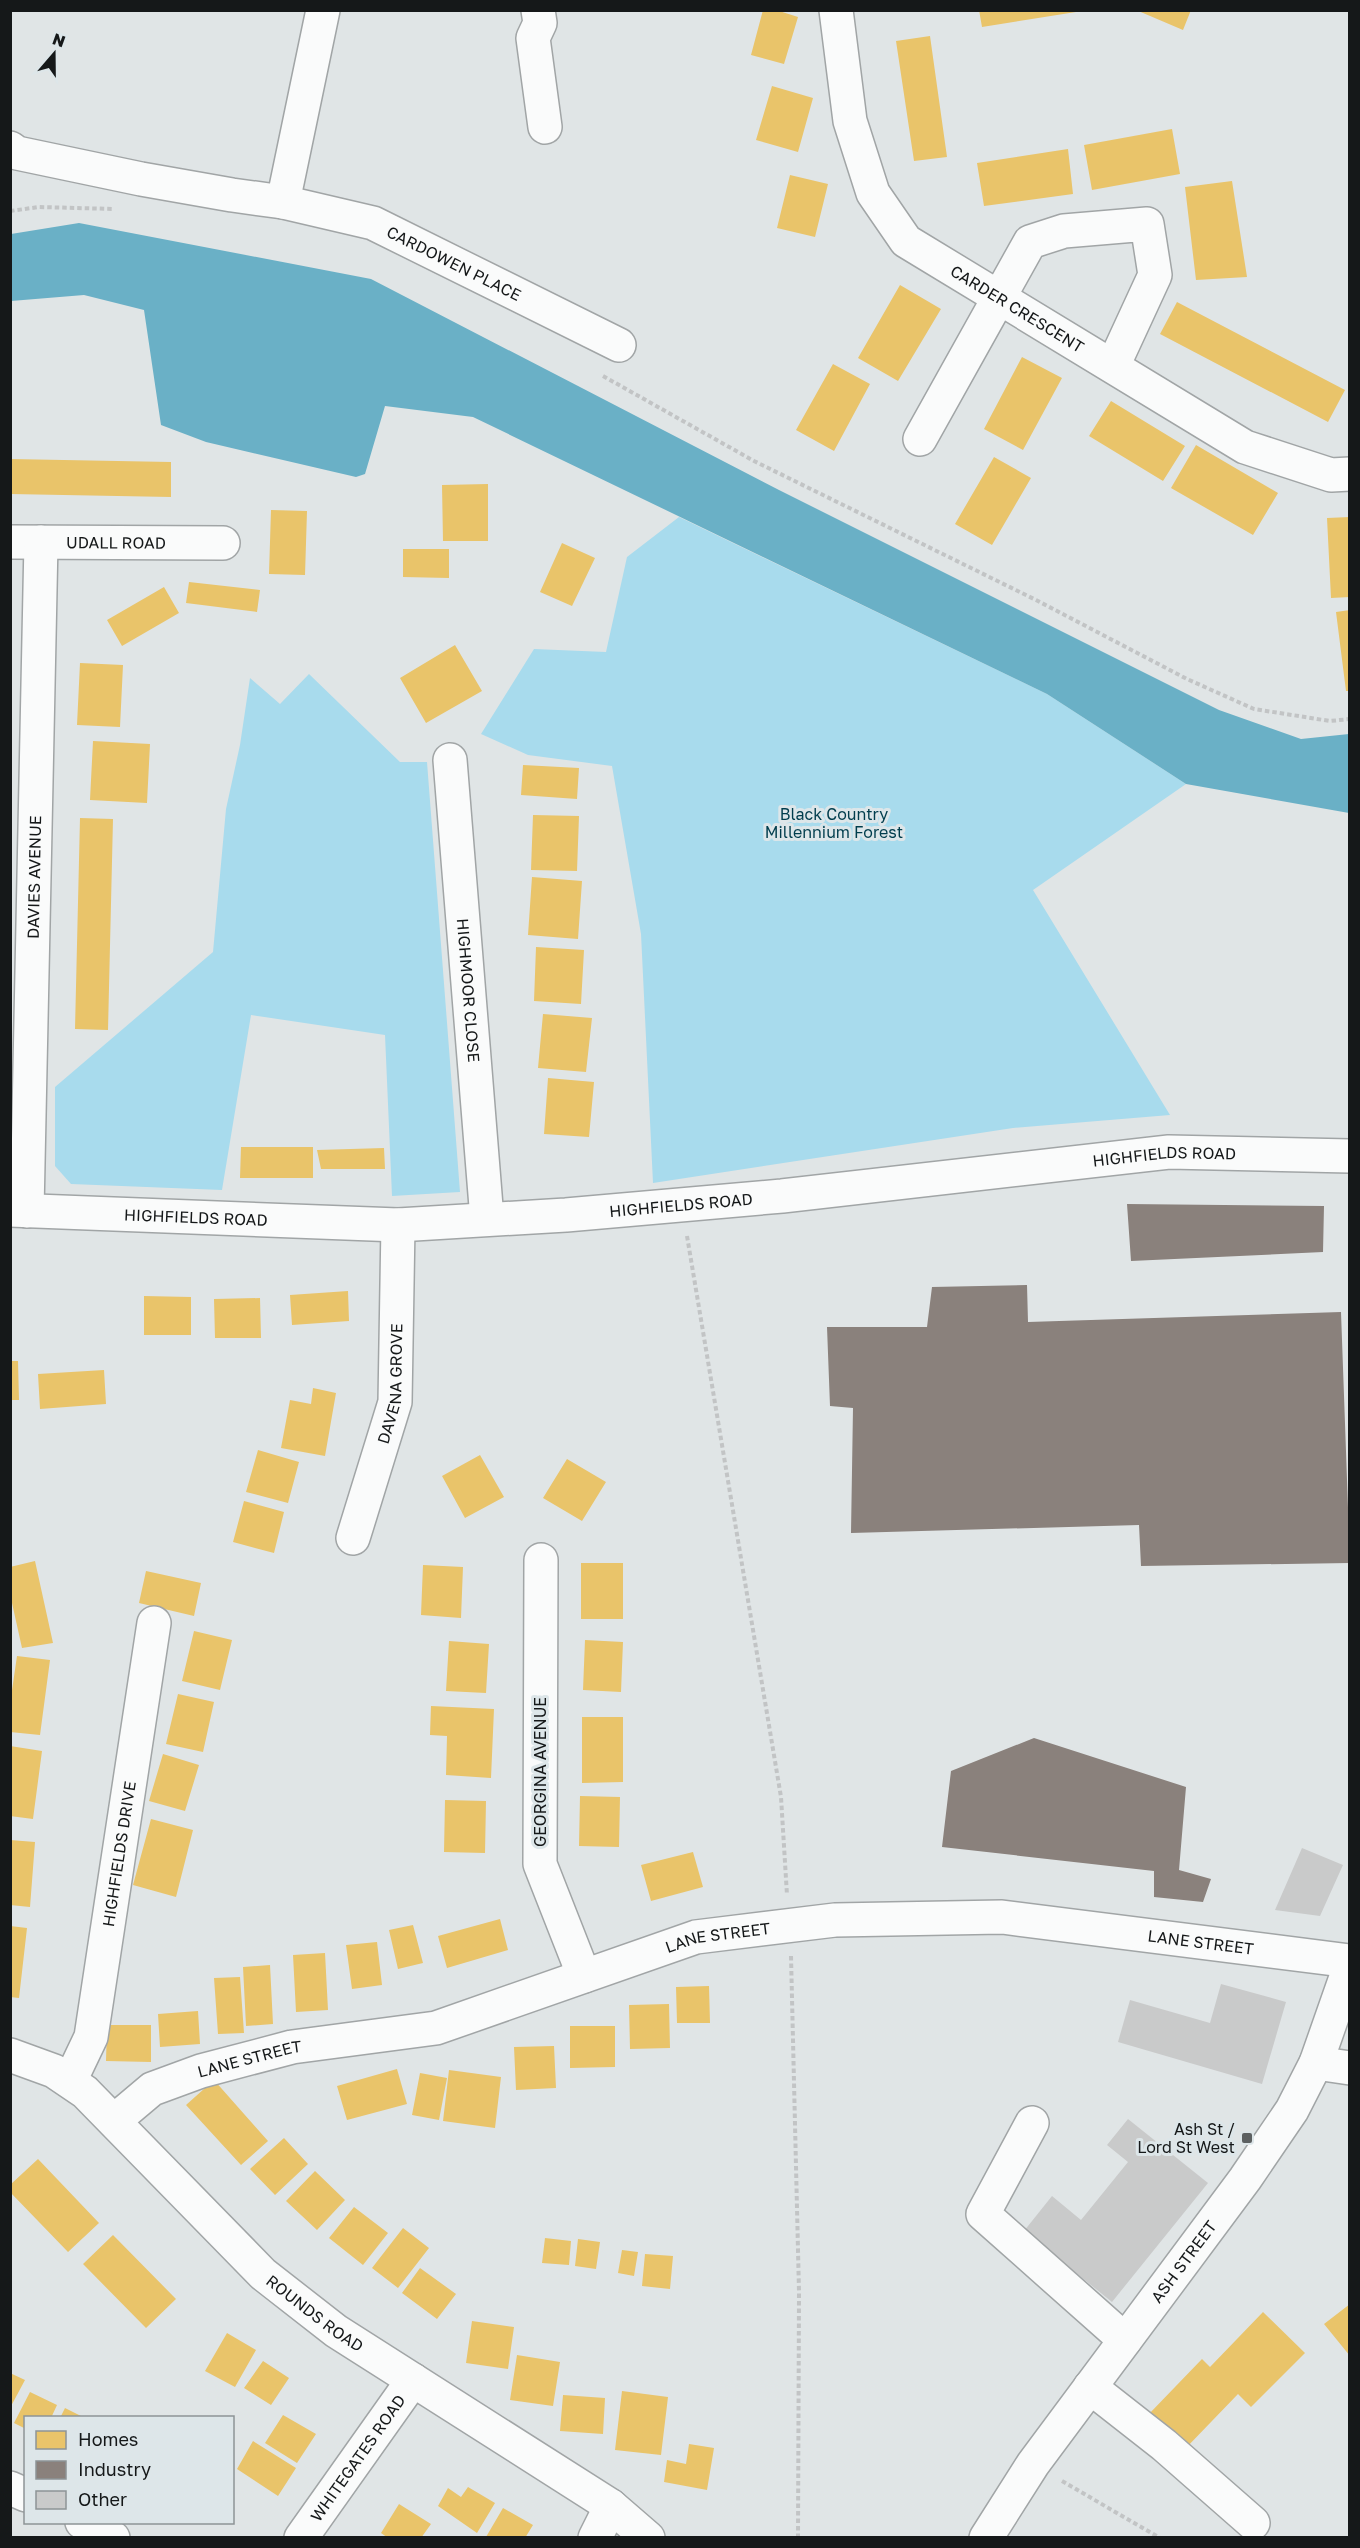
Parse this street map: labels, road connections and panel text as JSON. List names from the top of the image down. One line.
{"streets":{"street":["CARDOWEN PLACE","CARDER CRESCENT","UDALL ROAD","DAVIES AVENUE","HIGHMOOR CLOSE","HIGHFIELDS ROAD","DAVENA GROVE","GEORGINA AVENUE","HIGHFIELDS DRIVE","LANE STREET","ASH STREET","ROUNDS ROAD","WHITEGATES ROAD"]},"crossings":[["UDALL ROAD","DAVIES AVENUE"],["DAVIES AVENUE","HIGHFIELDS ROAD"],["HIGHMOOR CLOSE","HIGHFIELDS ROAD"],["HIGHFIELDS ROAD","DAVENA GROVE"],["GEORGINA AVENUE","LANE STREET"],["HIGHFIELDS DRIVE","ROUNDS ROAD"],["LANE STREET","ROUNDS ROAD"],["ROUNDS ROAD","WHITEGATES ROAD"]],"parks":["Black Country Millennium Forest"],"places":{"transit":["Ash St / Lord St West"]},"legend":["Homes","Industry","Other"],"north":"top"}
